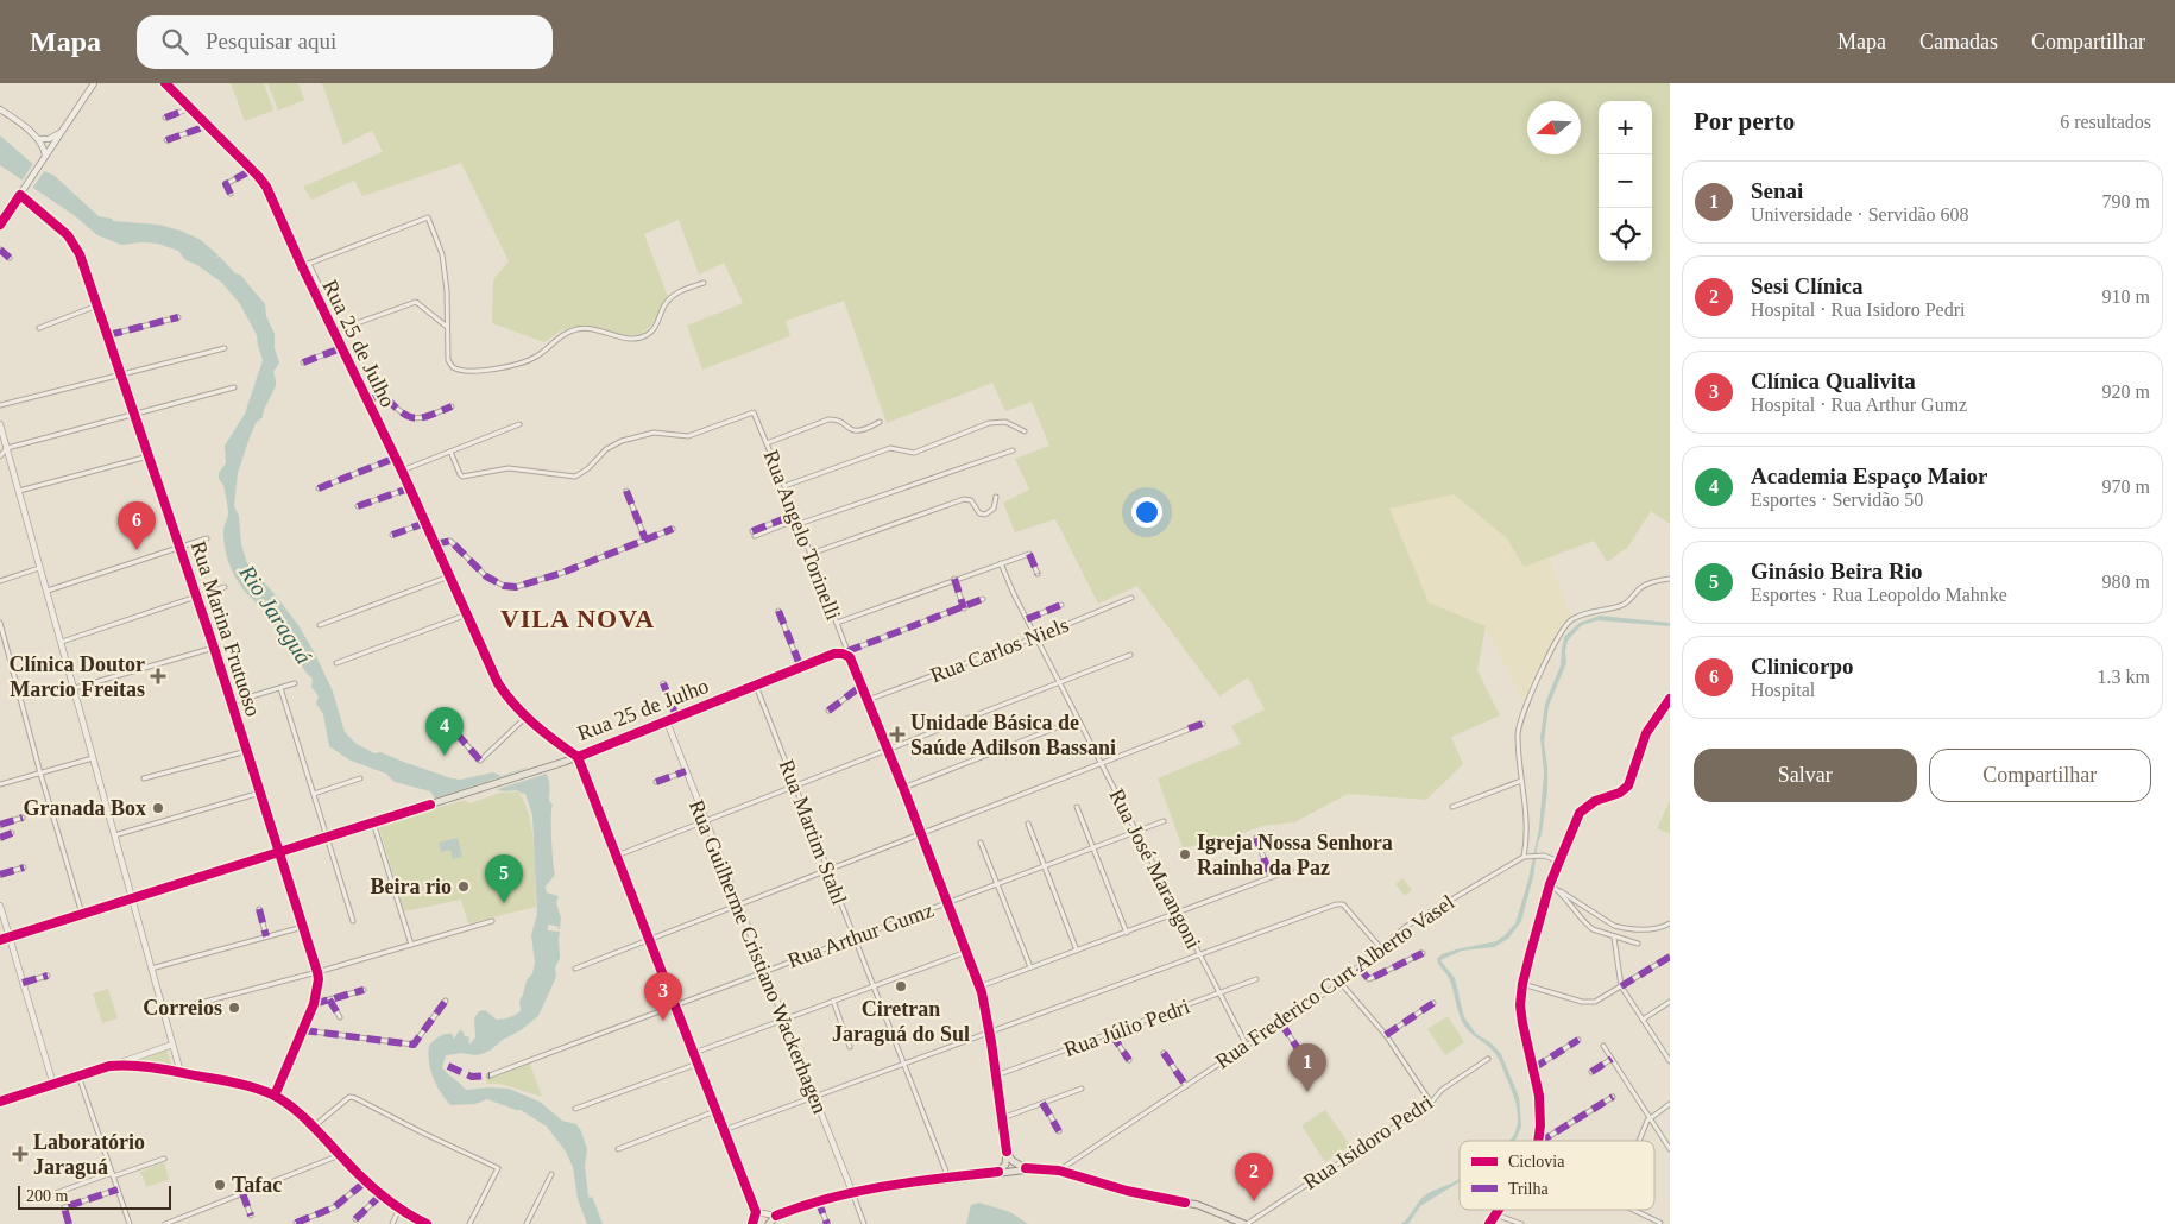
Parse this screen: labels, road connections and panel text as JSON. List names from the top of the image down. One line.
{"streets":{"main road":["Rua 25 de Julho"],"street":["Rua Angelo Torinelli","Rua Marina Frutuoso","Rua Carlos Niels","Rua Martim Stahl","Rua José Marangoni","Rua Arthur Gumz","Rua Guilherme Cristiano Wackerhagen","Rua Frederico Curt Alberto Vasel","Rua Júlio Pedri","Rua Isidoro Pedri"]},"crossings":[["Rua 25 de Julho","Rua Angelo Torinelli"],["Rua 25 de Julho","Rua Martim Stahl"],["Rua 25 de Julho","Rua Guilherme Cristiano Wackerhagen"],["Rua Carlos Niels","Rua José Marangoni"],["Rua Martim Stahl","Rua Arthur Gumz"],["Rua José Marangoni","Rua Arthur Gumz"],["Rua José Marangoni","Rua Frederico Curt Alberto Vasel"],["Rua José Marangoni","Rua Júlio Pedri"],["Rua Arthur Gumz","Rua Guilherme Cristiano Wackerhagen"]],"districts":["VILA NOVA"],"water":["Rio Jaraguá"],"places":{"health":["Clínica Doutor Marcio Freitas","Unidade Básica de Saúde Adilson Bassani","Laboratório Jaraguá"],"other":["Granada Box","Igreja Nossa Senhora Rainha da Paz","Beira rio","Ciretran Jaraguá do Sul","Correios","Tafac"]},"legend":["Ciclovia","Trilha"],"scale_bar":"200 m","north":"left","page":{"header":"Mapa","search":"Pesquisar aqui","nav":["Mapa","Camadas","Compartilhar"],"heading":["Por perto","6 resultados"],"map_buttons":["+","−"],"list":[{"mark":"1","name":"Senai","note":"Universidade · Servidão 608","value":"790 m"},{"mark":"2","name":"Sesi Clínica","note":"Hospital · Rua Isidoro Pedri","value":"910 m"},{"mark":"3","name":"Clínica Qualivita","note":"Hospital · Rua Arthur Gumz","value":"920 m"},{"mark":"4","name":"Academia Espaço Maior","note":"Esportes · Servidão 50","value":"970 m"},{"mark":"5","name":"Ginásio Beira Rio","note":"Esportes · Rua Leopoldo Mahnke","value":"980 m"},{"mark":"6","name":"Clinicorpo","note":"Hospital","value":"1.3 km"}],"pins":["6","4","5","3","1","2"],"buttons":["Salvar","Compartilhar"],"scale":"200 m"}}
